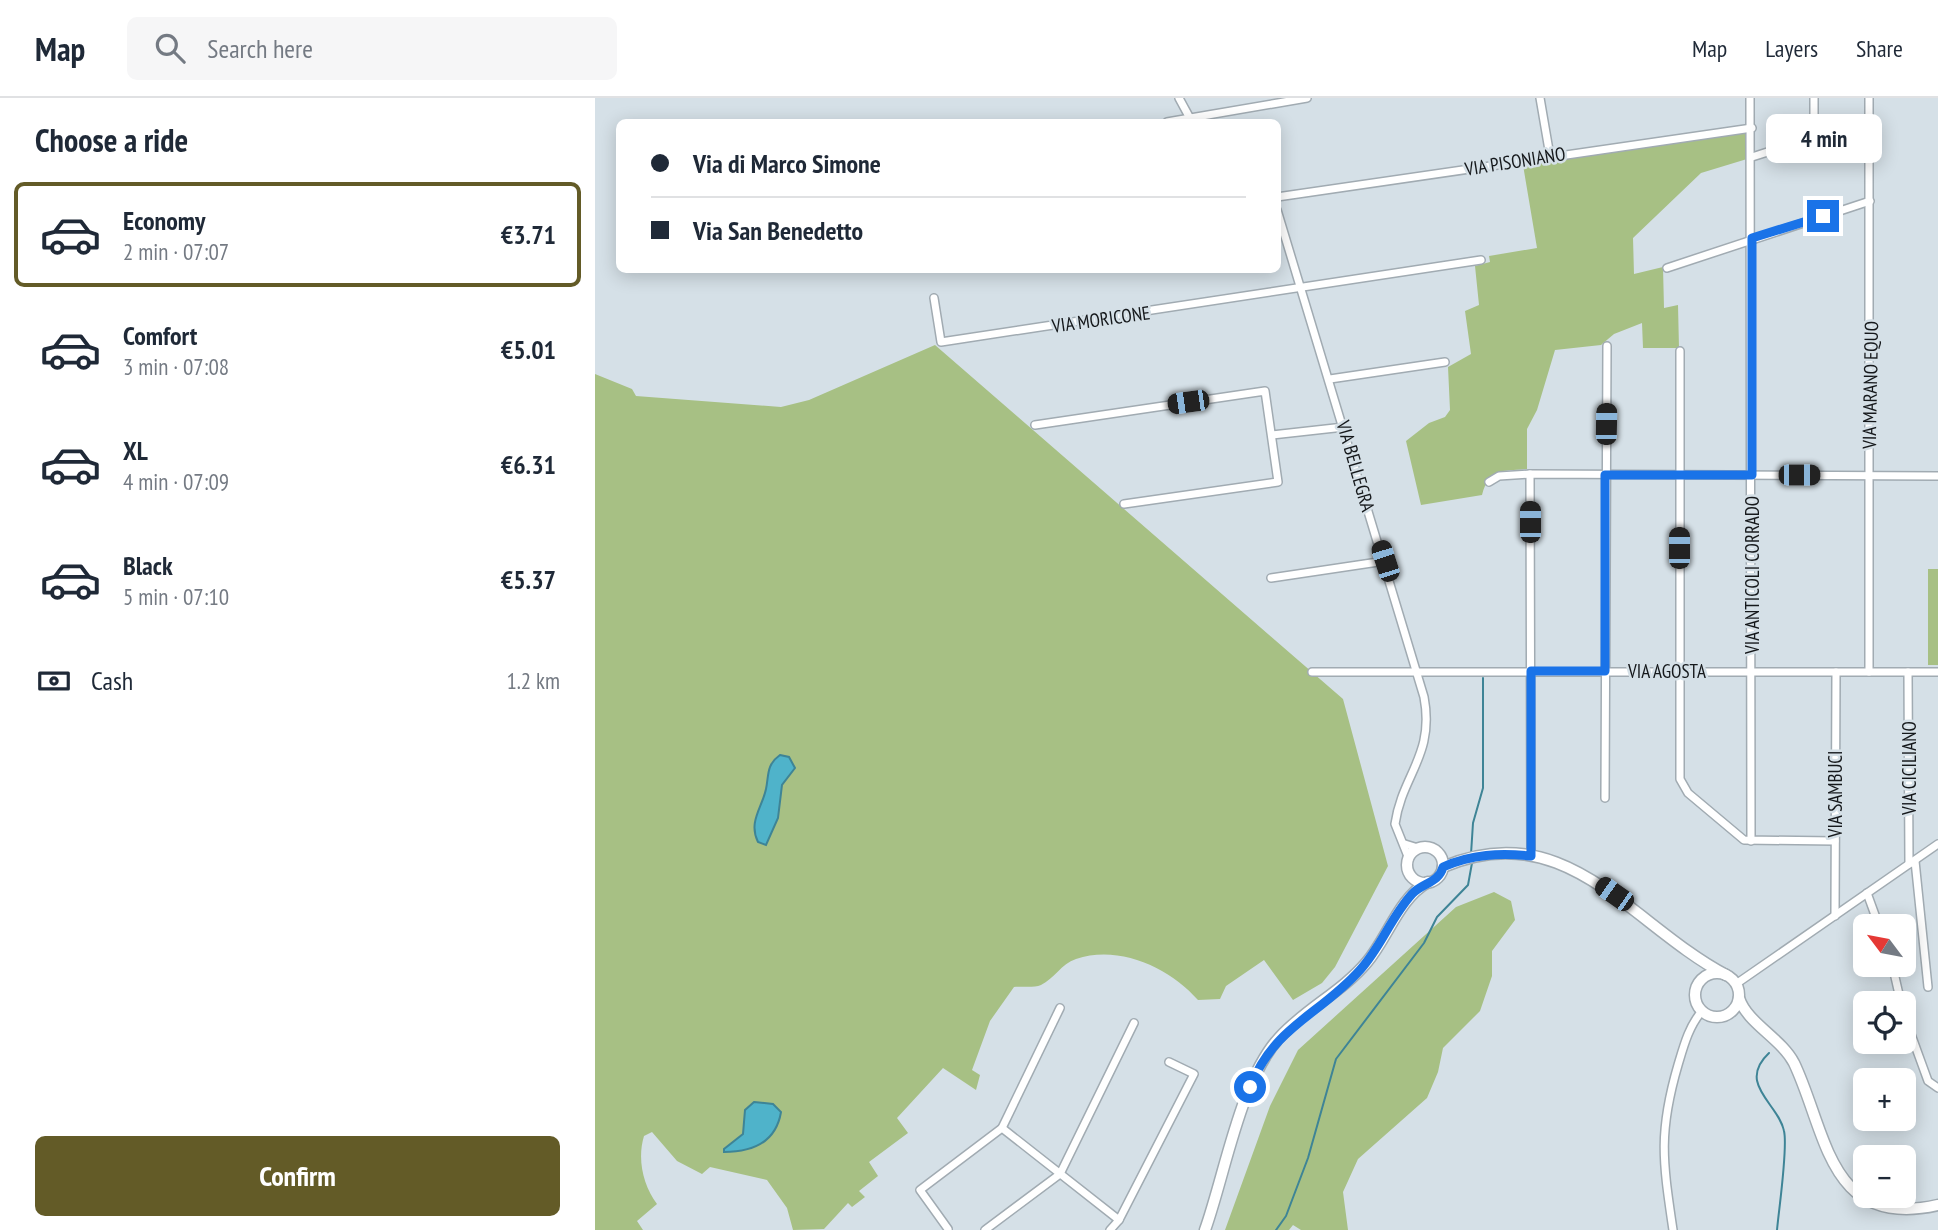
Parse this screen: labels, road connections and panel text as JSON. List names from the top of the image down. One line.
{"streets":{"street":["VIA PISONIANO","VIA MORICONE","VIA MARANO EQUO","VIA BELLEGRA","VIA ANTICOLI CORRADO","VIA AGOSTA","VIA CICILIANO","VIA SAMBUCI"]},"crossings":[["VIA PISONIANO","VIA ANTICOLI CORRADO"],["VIA MORICONE","VIA BELLEGRA"],["VIA MARANO EQUO","VIA AGOSTA"],["VIA BELLEGRA","VIA AGOSTA"],["VIA ANTICOLI CORRADO","VIA AGOSTA"],["VIA AGOSTA","VIA CICILIANO"],["VIA AGOSTA","VIA SAMBUCI"]],"north":"top left","page":{"header":"Map","search":"Search here","nav":["Map","Layers","Share"],"heading":"Choose a ride","bubble":"4 min","banner":["Via di Marco Simone","Via San Benedetto"],"list":[{"name":"Economy","note":"2 min · 07:07","value":"€3.71"},{"name":"Comfort","note":"3 min · 07:08","value":"€5.01"},{"name":"XL","note":"4 min · 07:09","value":"€6.31"},{"name":"Black","note":"5 min · 07:10","value":"€5.37"}],"pay":["Cash","1.2 km"],"map_buttons":["+","−"],"buttons":"Confirm"}}
